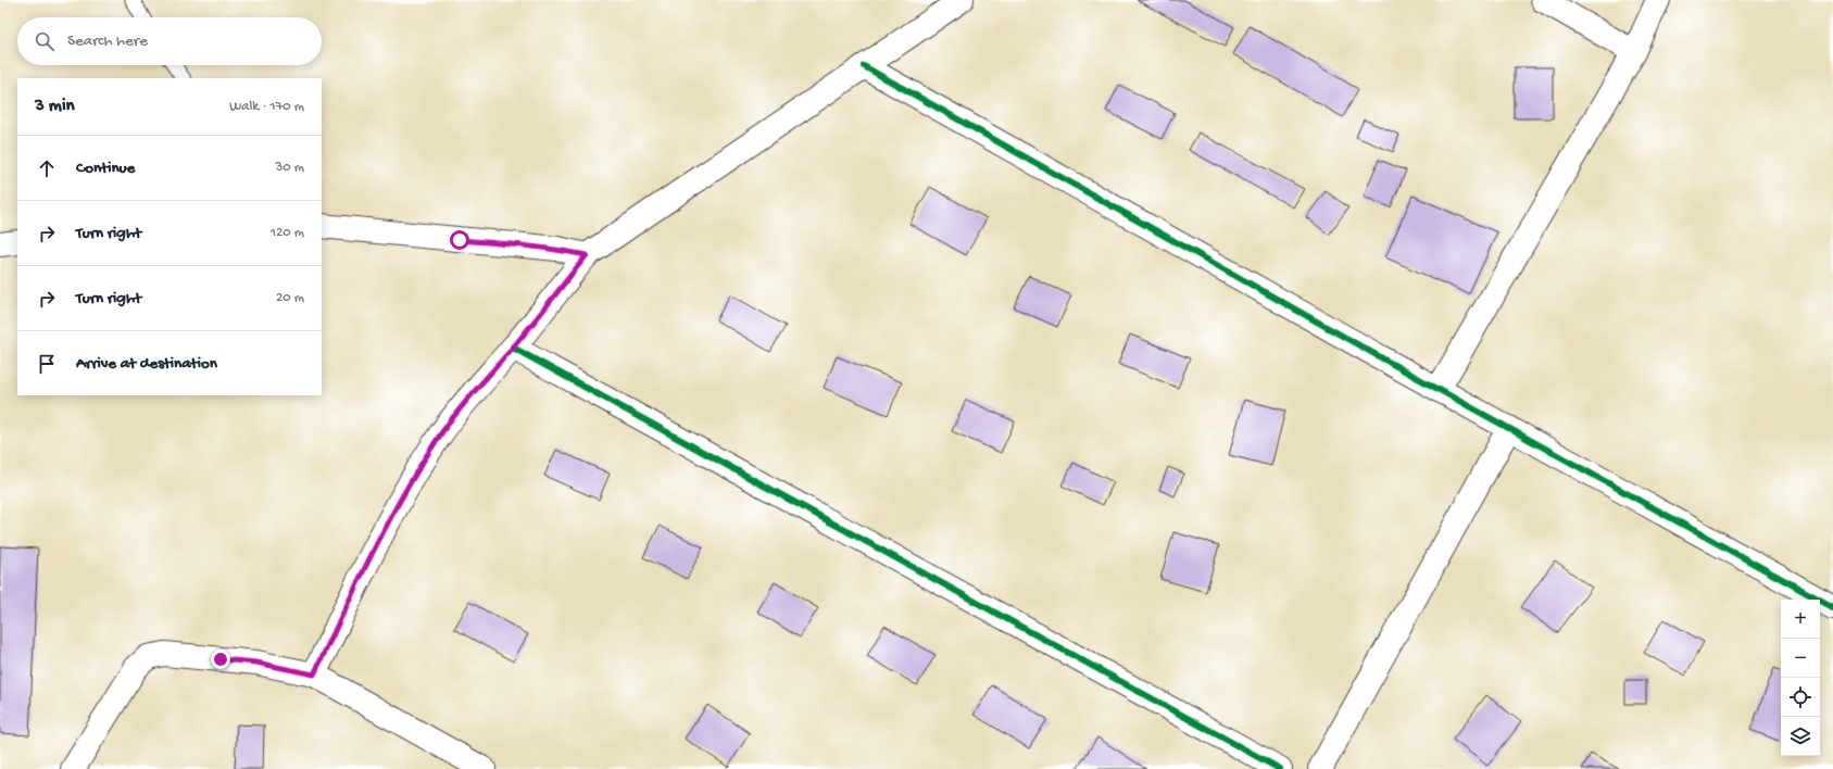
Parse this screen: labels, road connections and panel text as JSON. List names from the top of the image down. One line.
{"page":{"search":"Search here","heading":["3 min","Walk · 170 m"],"list":[["Continue","30 m"],["Turn right","120 m"],["Turn right","20 m"],"Arrive at destination"],"map_buttons":["+","−"]}}
